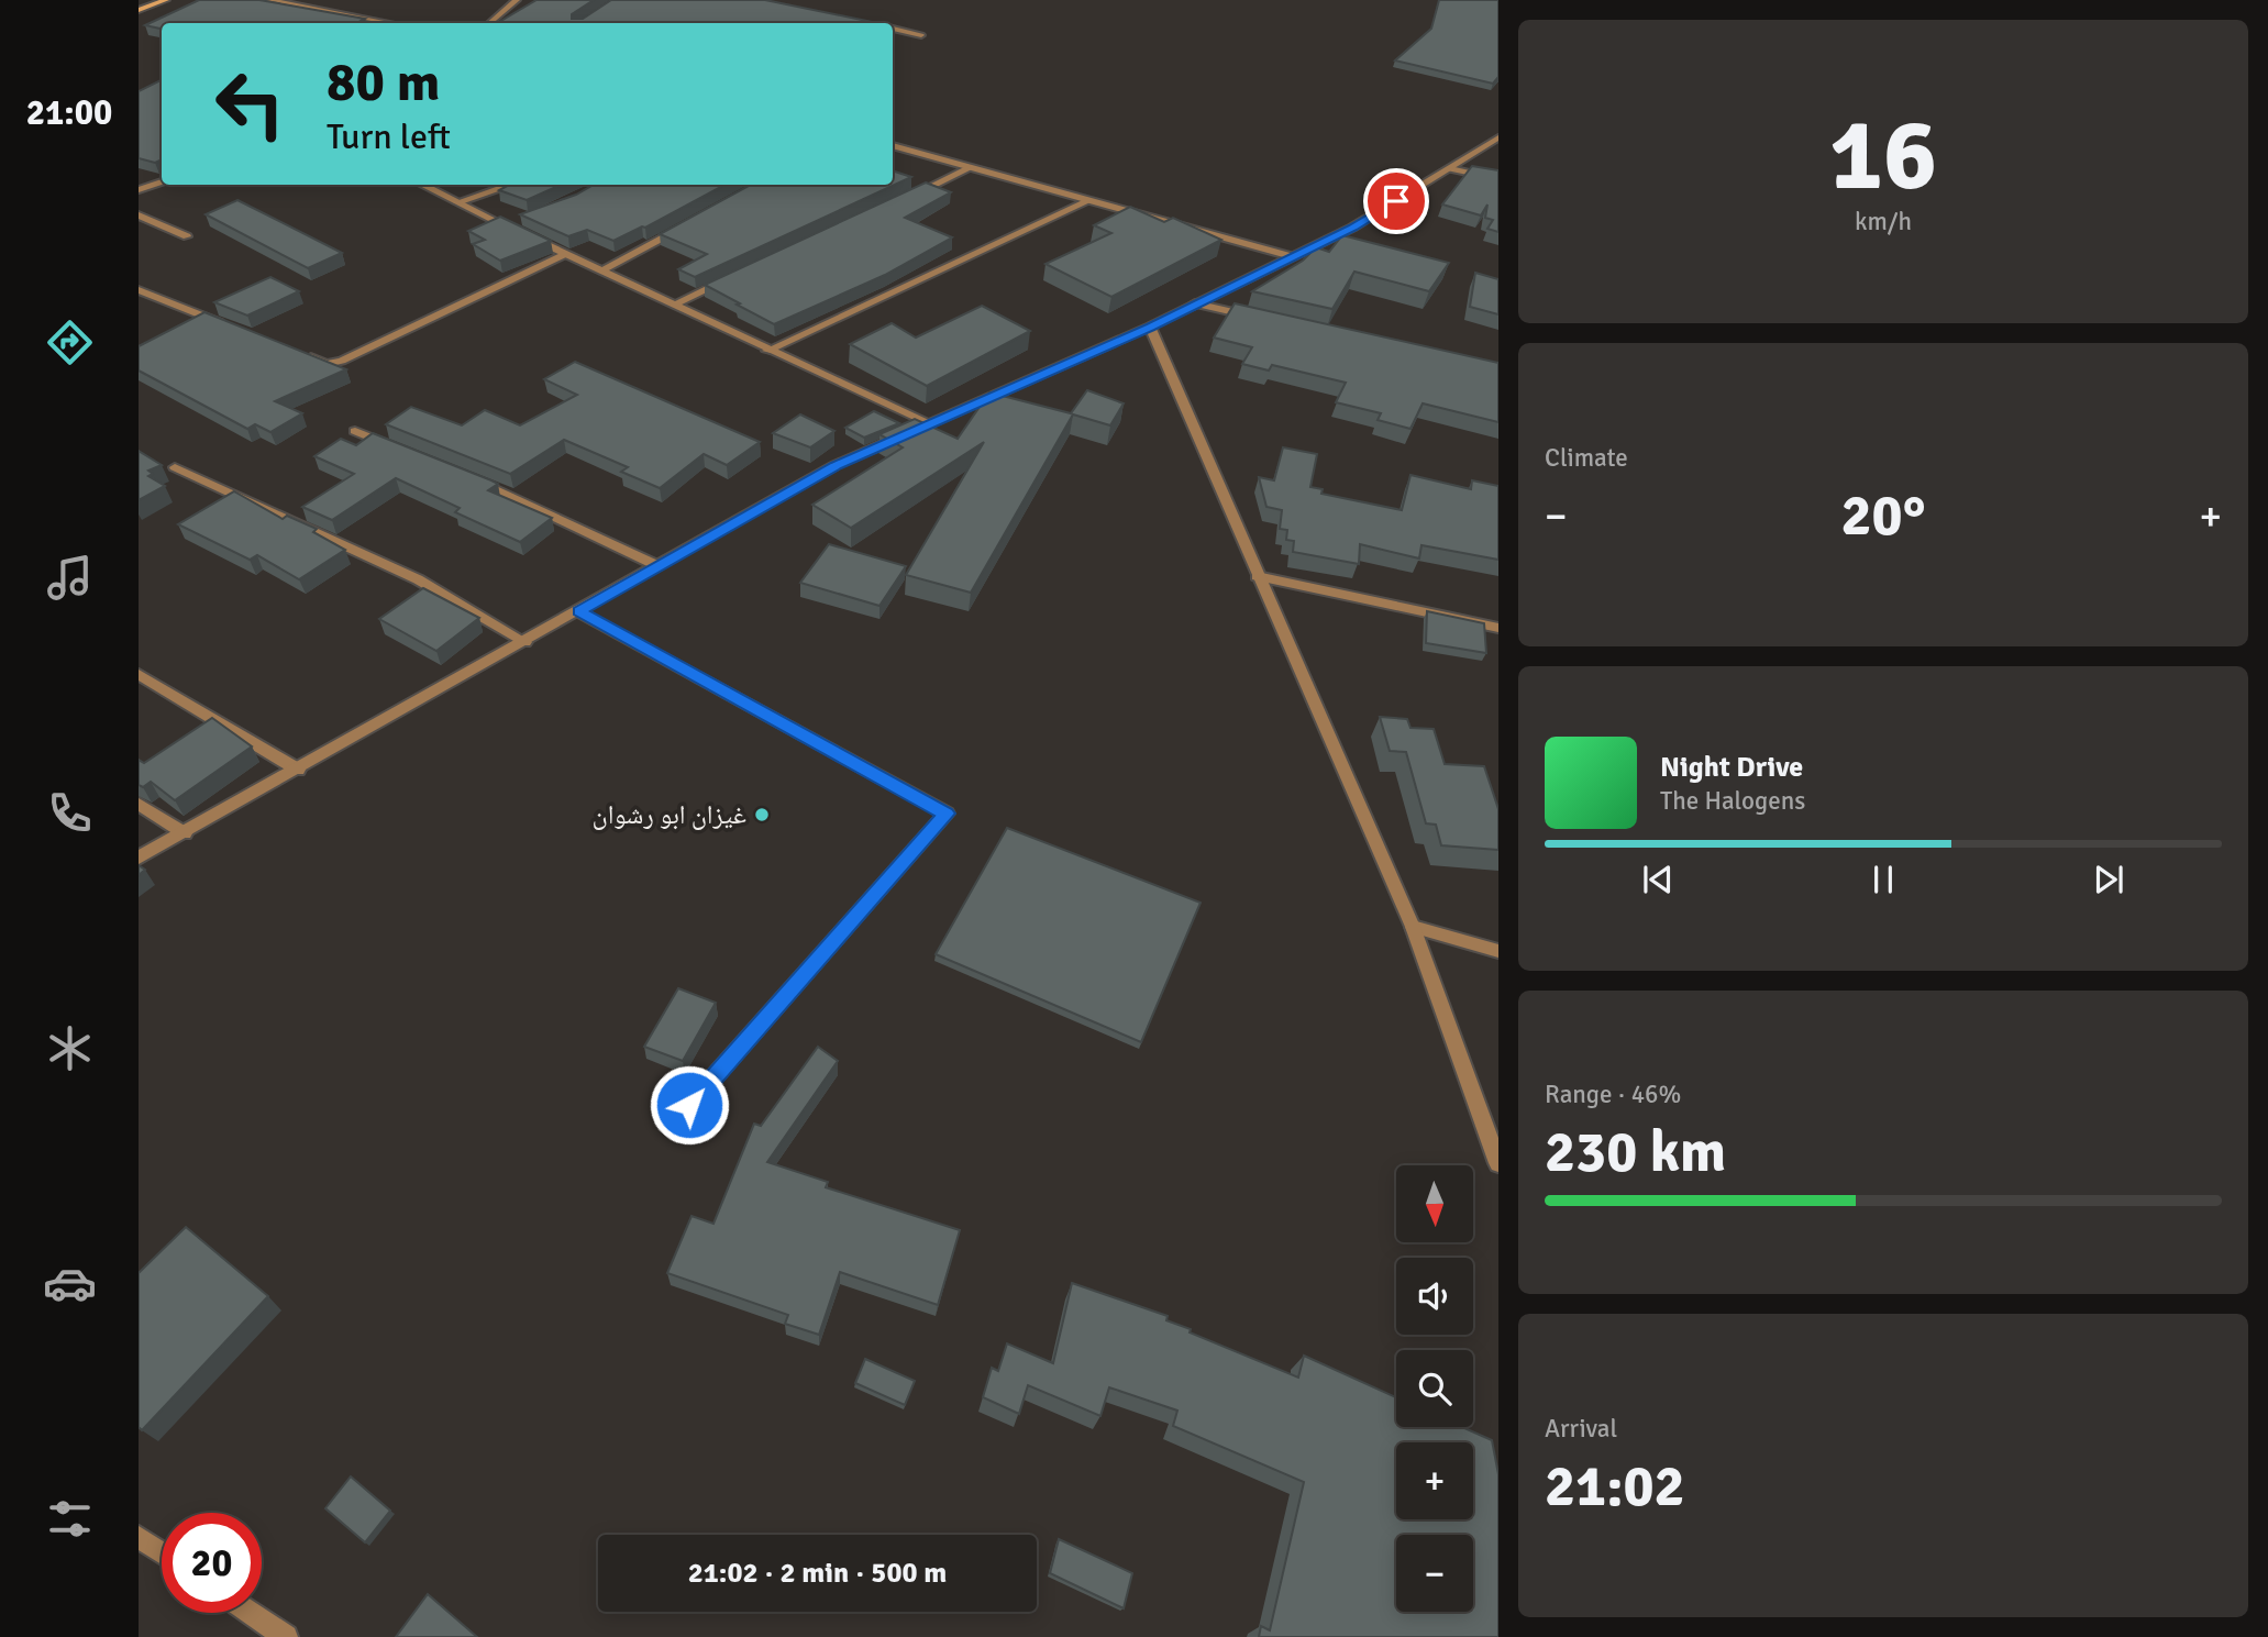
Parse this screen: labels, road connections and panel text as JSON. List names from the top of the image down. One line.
{"places":["غيزان ابو رشوان"],"north":"bottom","page":{"tabs":"21:00","tile":[["16","km/h"],"Climate",["Range · 46%","230 km"],["Arrival","21:02"]],"turn":["80 m","Turn left"],"heat":["−","20°","+"],"song":["Night Drive","The Halogens"],"map_buttons":["+","−"],"limit":"20","trip":"21:02 · 2 min · 500 m"}}
